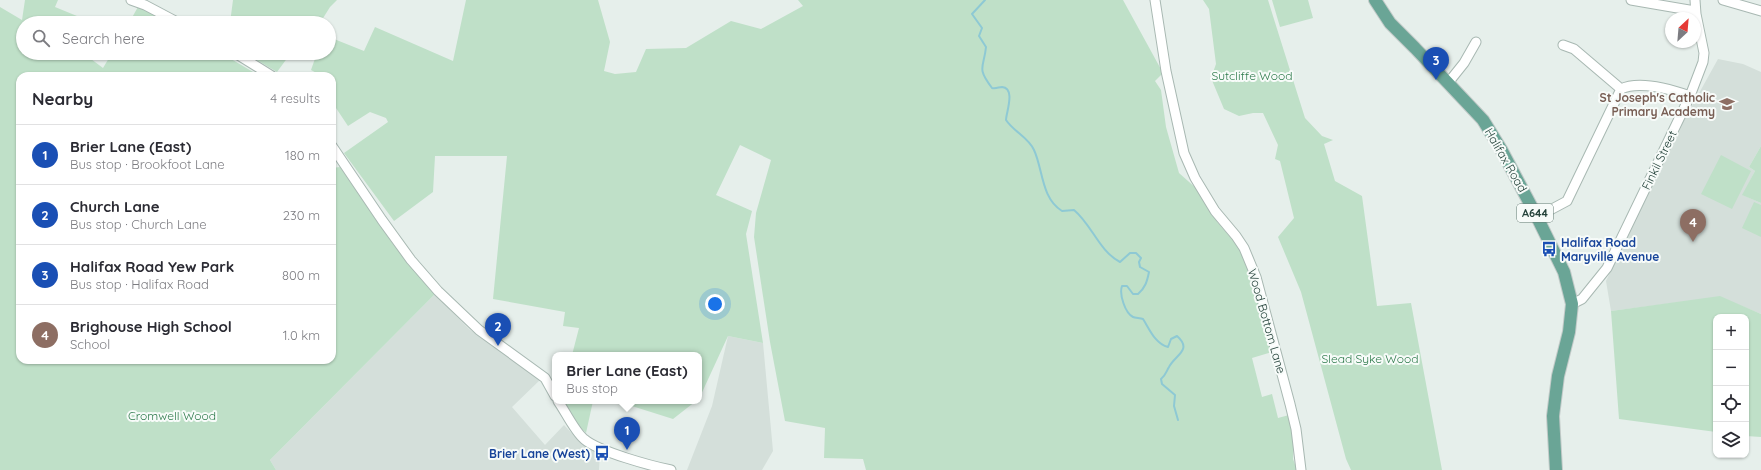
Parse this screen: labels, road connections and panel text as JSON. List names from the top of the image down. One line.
{"streets":{"main road":["Halifax Road","A644"],"street":["Finkil Street","Wood Bottom Lane"]},"crossings":[["Halifax Road","Finkil Street"]],"parks":["Sutcliffe Wood","Slead Syke Wood","Cromwell Wood"],"places":{"school or university":["St Joseph's Catholic Primary Academy"],"bus stop":["Halifax Road Maryville Avenue","Brier Lane (West)"]},"north":"top right","page":{"search":"Search here","pins":["3","4","2","1"],"heading":["Nearby","4 results"],"list":[{"mark":"1","name":"Brier Lane (East)","note":"Bus stop · Brookfoot Lane","value":"180 m"},{"mark":"2","name":"Church Lane","note":"Bus stop · Church Lane","value":"230 m"},{"mark":"3","name":"Halifax Road Yew Park","note":"Bus stop · Halifax Road","value":"800 m"},{"mark":"4","name":"Brighouse High School","note":"School","value":"1.0 km"}],"map_buttons":["+","−"],"popup":["Brier Lane (East)","Bus stop"]}}
